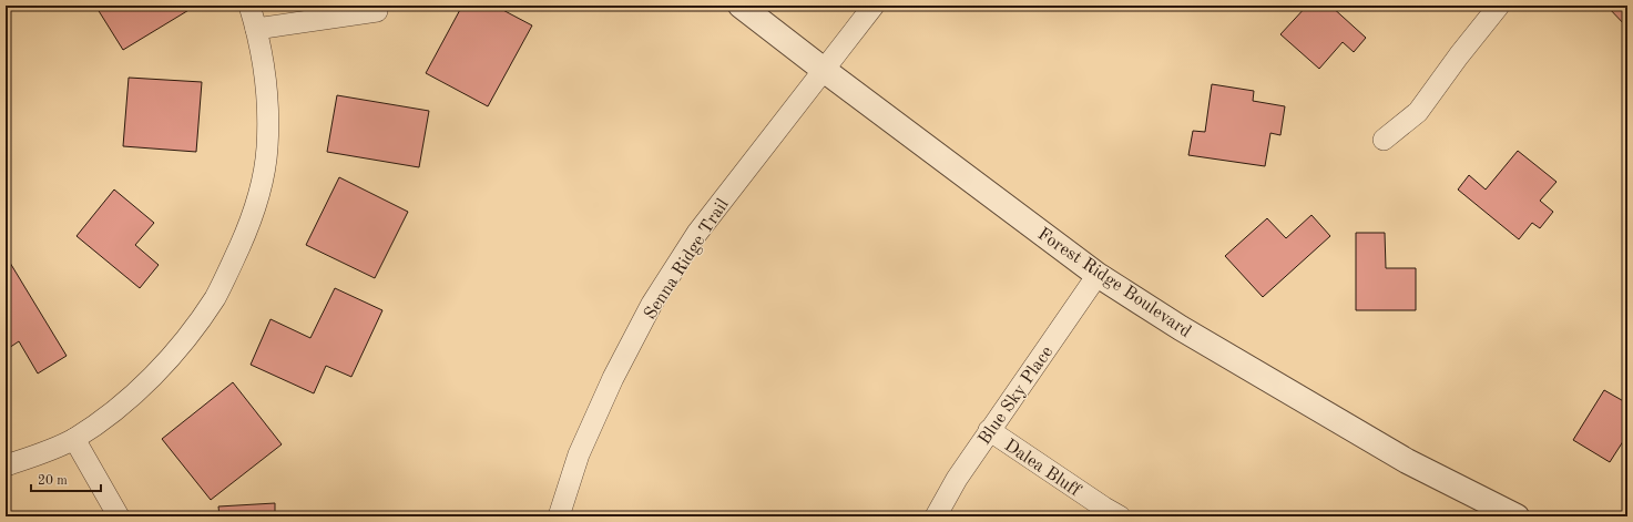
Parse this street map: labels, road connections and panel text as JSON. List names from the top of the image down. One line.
{"streets":{"street":["Senna Ridge Trail","Forest Ridge Boulevard","Blue Sky Place","Dalea Bluff"]},"crossings":[["Senna Ridge Trail","Forest Ridge Boulevard"],["Forest Ridge Boulevard","Blue Sky Place"],["Blue Sky Place","Dalea Bluff"]],"scale_bar":"20 m"}
